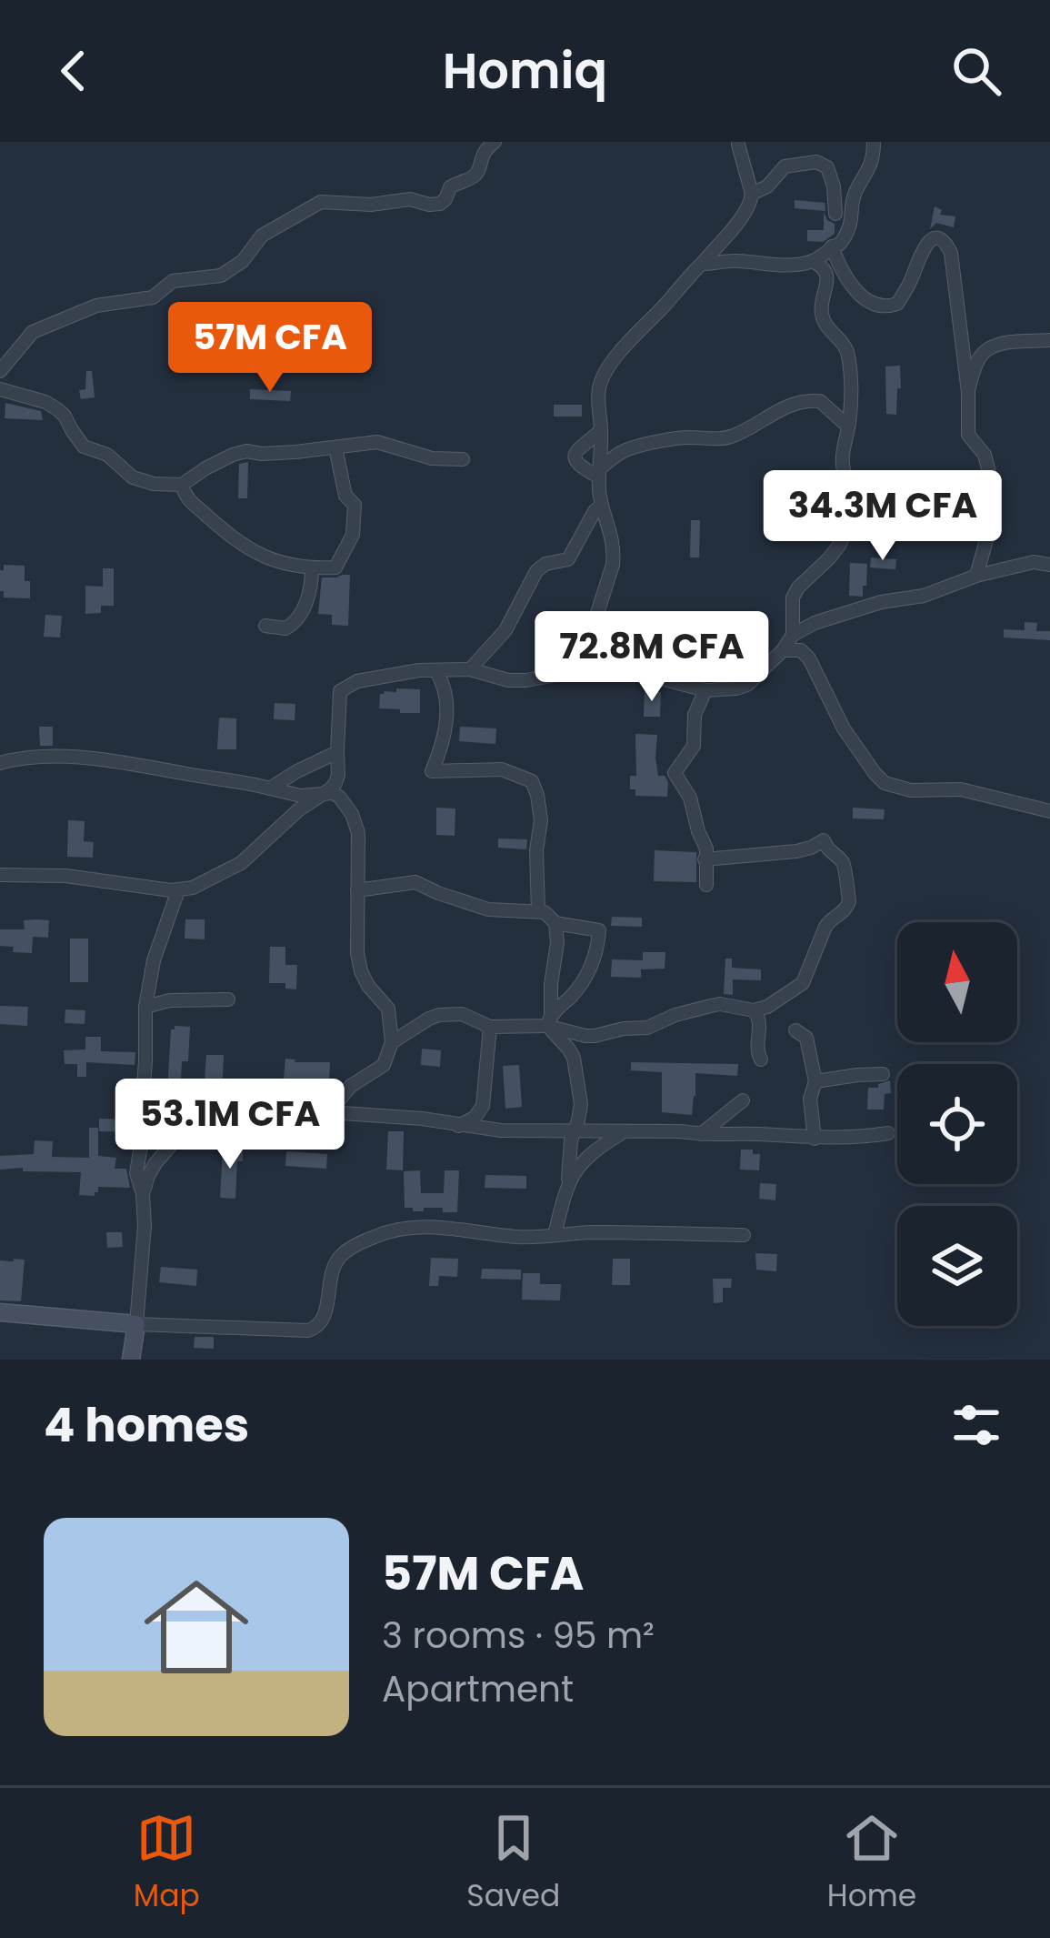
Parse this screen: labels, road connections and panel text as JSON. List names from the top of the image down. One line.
{"north":"top","page":{"header":"Homiq","price":["57M CFA","34.3M CFA","72.8M CFA","53.1M CFA"],"heading":"4 homes","list":[{"name":"57M CFA","note":"3 rooms · 95 m² · Apartment"}],"tabs":["Map","Saved","Home"]}}
